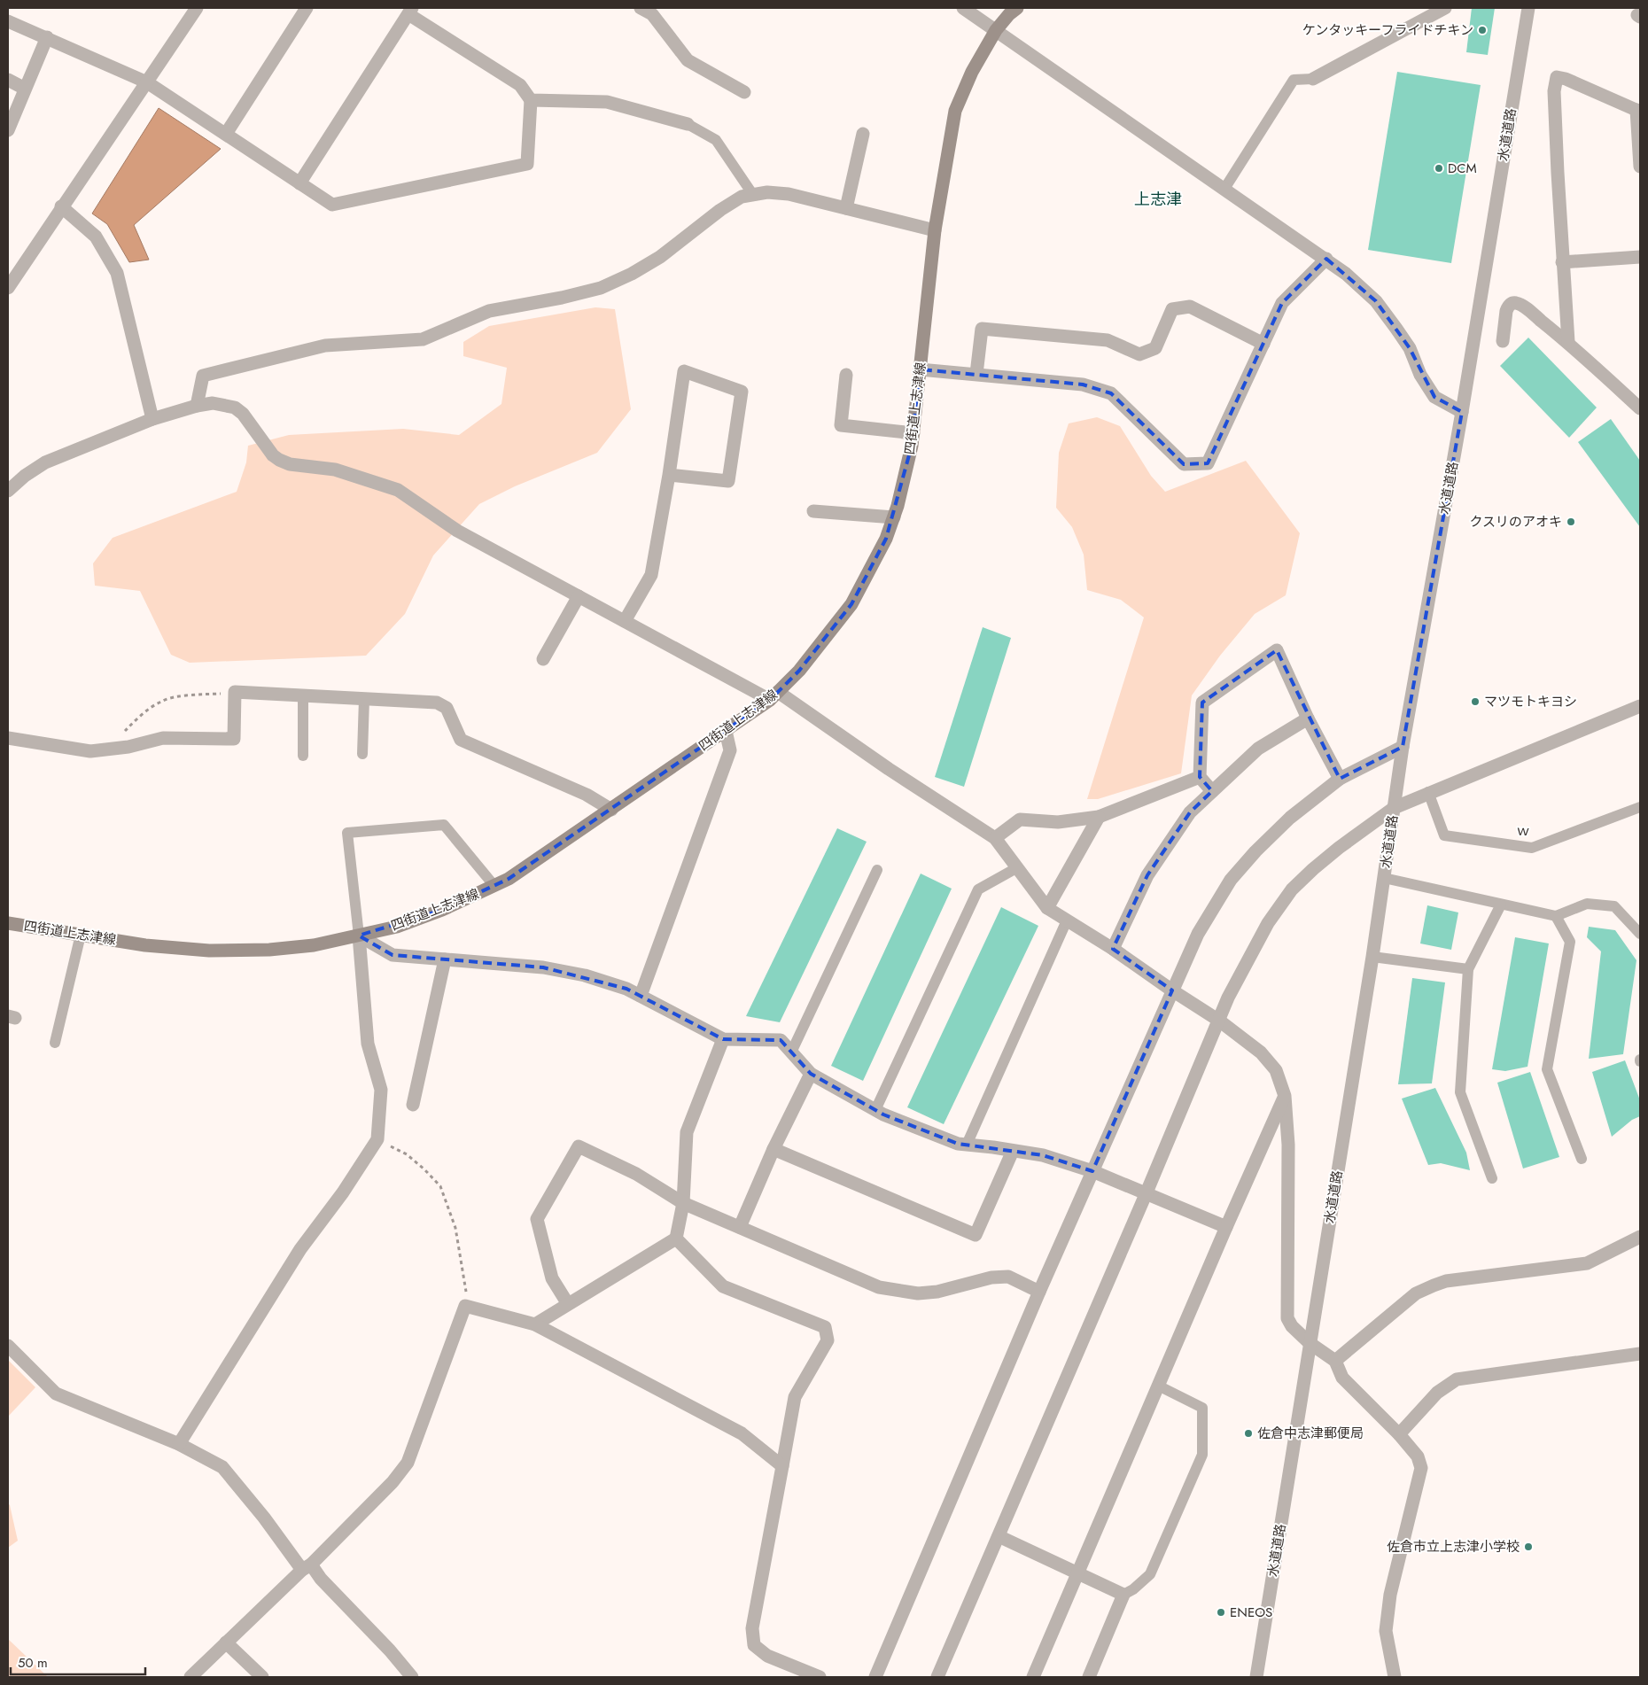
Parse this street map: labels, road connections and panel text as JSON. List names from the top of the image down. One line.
{"streets":{"main road":["四街道上志津線"],"street":["水道道路"],"lane":["ｗ"]},"districts":["上志津"],"places":["ケンタッキーフライドチキン","DCM","クスリのアオキ","マツモトキヨシ","佐倉中志津郵便局","佐倉市立上志津小学校","ENEOS"],"scale_bar":"50 m"}
